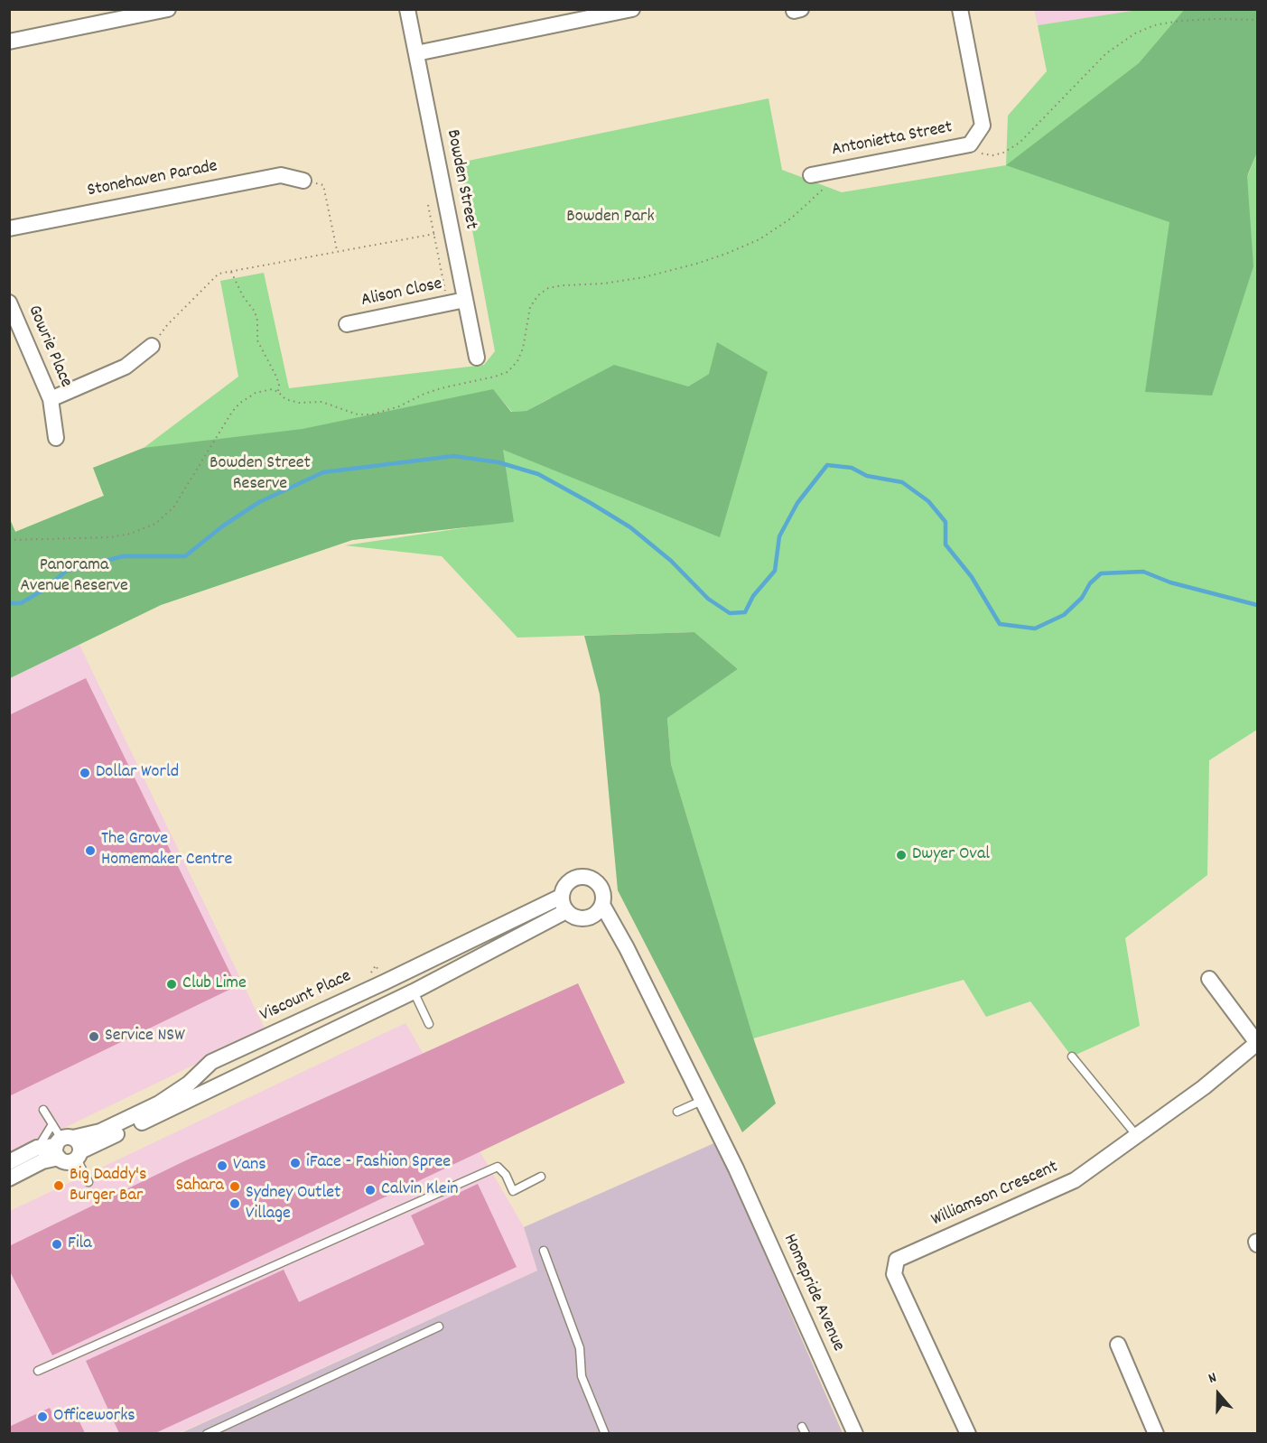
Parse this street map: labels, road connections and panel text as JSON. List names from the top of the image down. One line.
{"streets":{"street":["Antonietta Street","Stonehaven Parade","Bowden Street","Alison Close","Gowrie Place","Viscount Place","Williamson Crescent","Homepride Avenue"]},"crossings":[["Bowden Street","Alison Close"]],"parks":["Bowden Park","Bowden Street Reserve","Panorama Avenue Reserve"],"places":["Dollar World","The Grove Homemaker Centre","Dwyer Oval","Club Lime","Service NSW","iFace - Fashion Spree","Vans","Big Daddy's Burger Bar","Sahara","Calvin Klein","Sydney Outlet Village","Fila","Officeworks"],"north":"top"}
